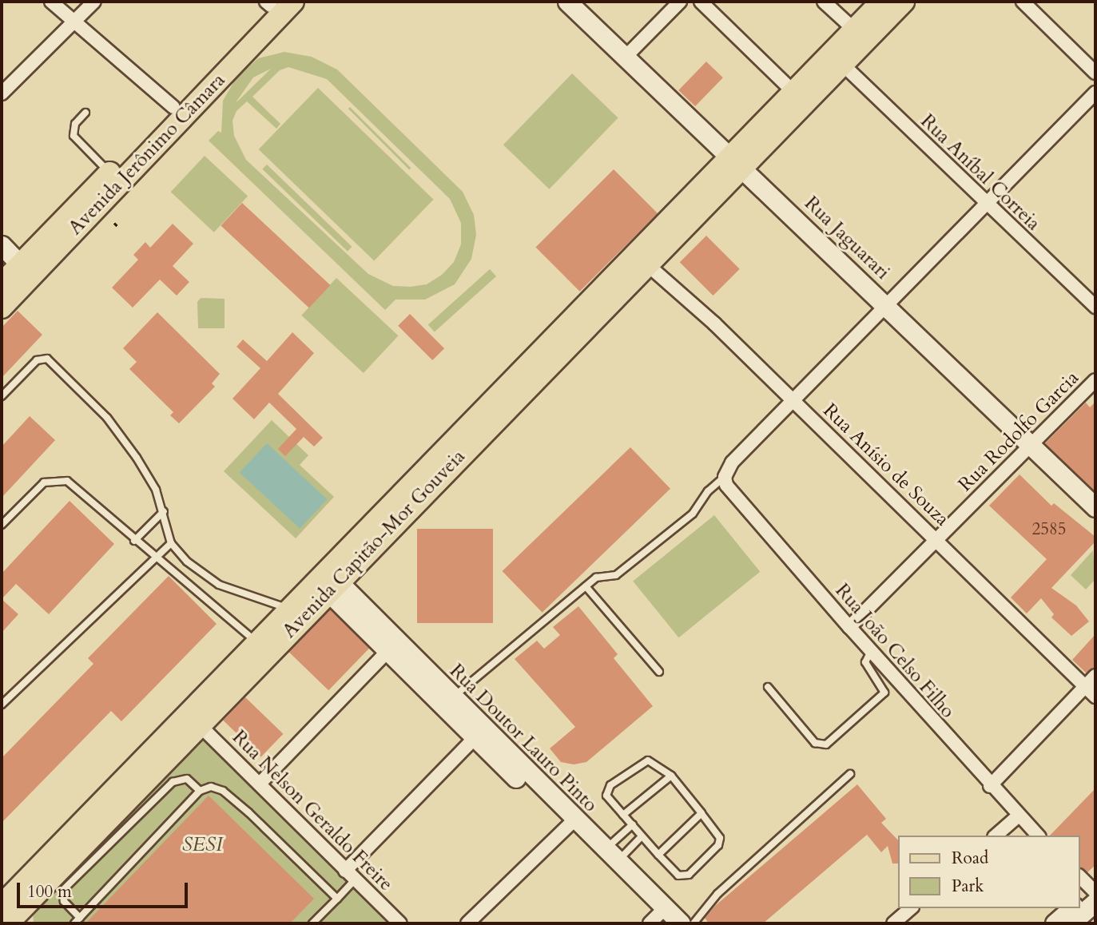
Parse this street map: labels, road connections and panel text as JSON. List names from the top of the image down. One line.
{"streets":{"main road":["Avenida Jerônimo Câmara","Avenida Capitão-Mor Gouveia"],"street":["Rua Aníbal Correia","Rua Jaguarari","Rua Rodolfo Garcia","Rua Anísio de Souza","Rua João Celso Filho","Rua Doutor Lauro Pinto","Rua Nelson Geraldo Freire"]},"crossings":[["Rua Jaguarari","Rua Rodolfo Garcia"],["Rua Jaguarari","Avenida Capitão-Mor Gouveia"],["Rua Rodolfo Garcia","Rua Anísio de Souza"],["Rua Rodolfo Garcia","Rua João Celso Filho"],["Rua Anísio de Souza","Avenida Capitão-Mor Gouveia"],["Avenida Capitão-Mor Gouveia","Rua Doutor Lauro Pinto"],["Avenida Capitão-Mor Gouveia","Rua Nelson Geraldo Freire"]],"parks":["SESI"],"house_numbers":["2585"],"legend":["Road","Park"],"scale_bar":"100 m"}
